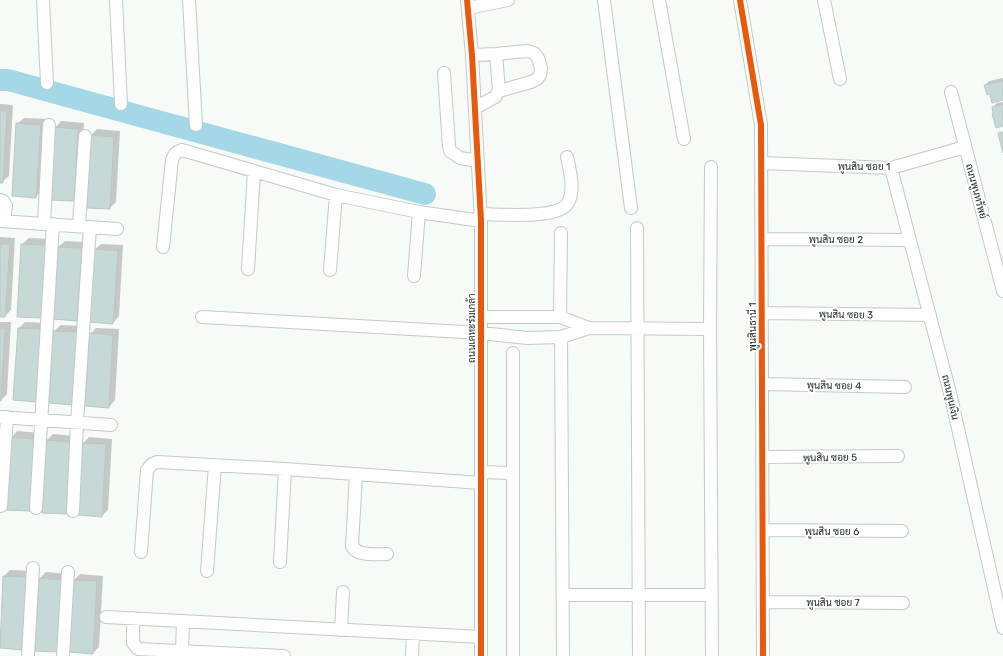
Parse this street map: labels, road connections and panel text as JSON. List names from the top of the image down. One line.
{"streets":{"street":["พูนสิน ซอย 1","ถนนพูนทรัพย์","พูนสิน ซอย 2","พูนสิน ซอย 3","พูนสินธานี 1","ถนนเคหะร่มเกล้า","พูนสิน ซอย 4","ถนนพูนเงิน","พูนสิน ซอย 5","พูนสิน ซอย 6","พูนสิน ซอย 7"]},"crossings":[["พูนสิน ซอย 1","ถนนพูนทรัพย์"],["พูนสิน ซอย 1","พูนสินธานี 1"],["พูนสิน ซอย 1","ถนนพูนเงิน"],["พูนสิน ซอย 2","พูนสินธานี 1"],["พูนสิน ซอย 2","ถนนพูนเงิน"],["พูนสิน ซอย 3","พูนสินธานี 1"],["พูนสิน ซอย 3","ถนนพูนเงิน"],["พูนสินธานี 1","พูนสิน ซอย 4"],["พูนสินธานี 1","พูนสิน ซอย 5"],["พูนสินธานี 1","พูนสิน ซอย 6"],["พูนสินธานี 1","พูนสิน ซอย 7"]]}
